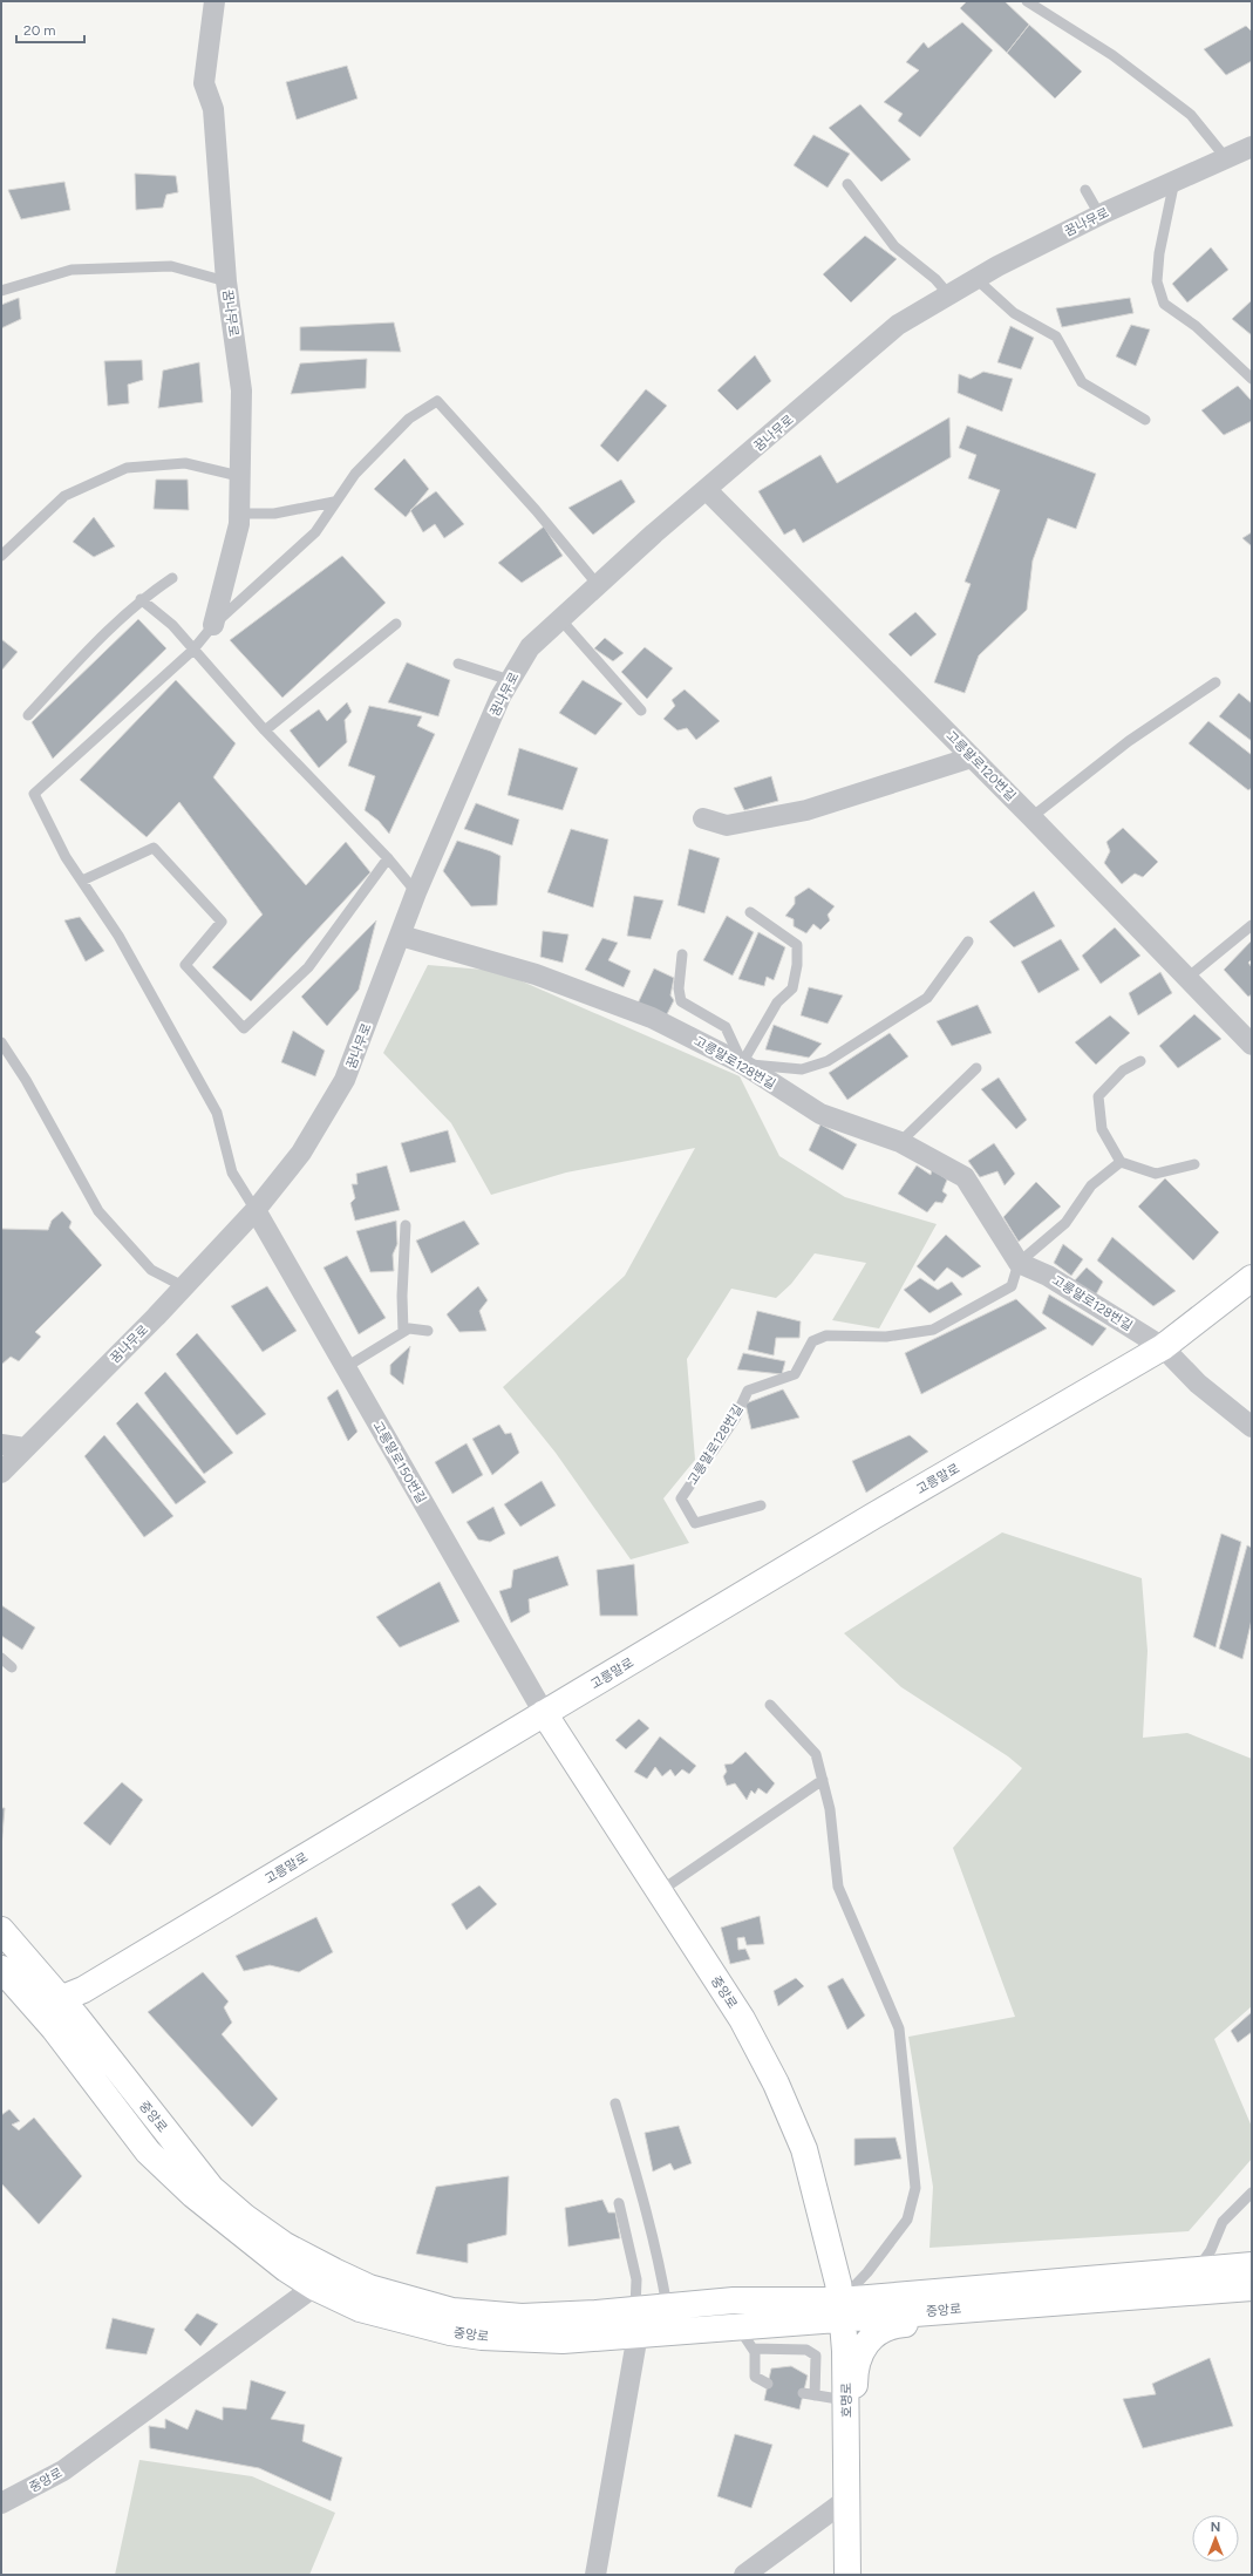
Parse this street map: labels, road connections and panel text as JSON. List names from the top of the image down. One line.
{"streets":{"main road":["고릉말로","중앙로","호명로"],"street":["꿈나무로","고릉말로120번길","고릉말로128번길","고릉말로150번길"]},"crossings":[["꿈나무로","고릉말로120번길"],["꿈나무로","고릉말로128번길"],["꿈나무로","고릉말로150번길"],["고릉말로128번길","고릉말로"],["고릉말로150번길","고릉말로"],["고릉말로150번길","중앙로"],["고릉말로","중앙로"],["중앙로","호명로"]],"scale_bar":"20 m","north":"top"}
